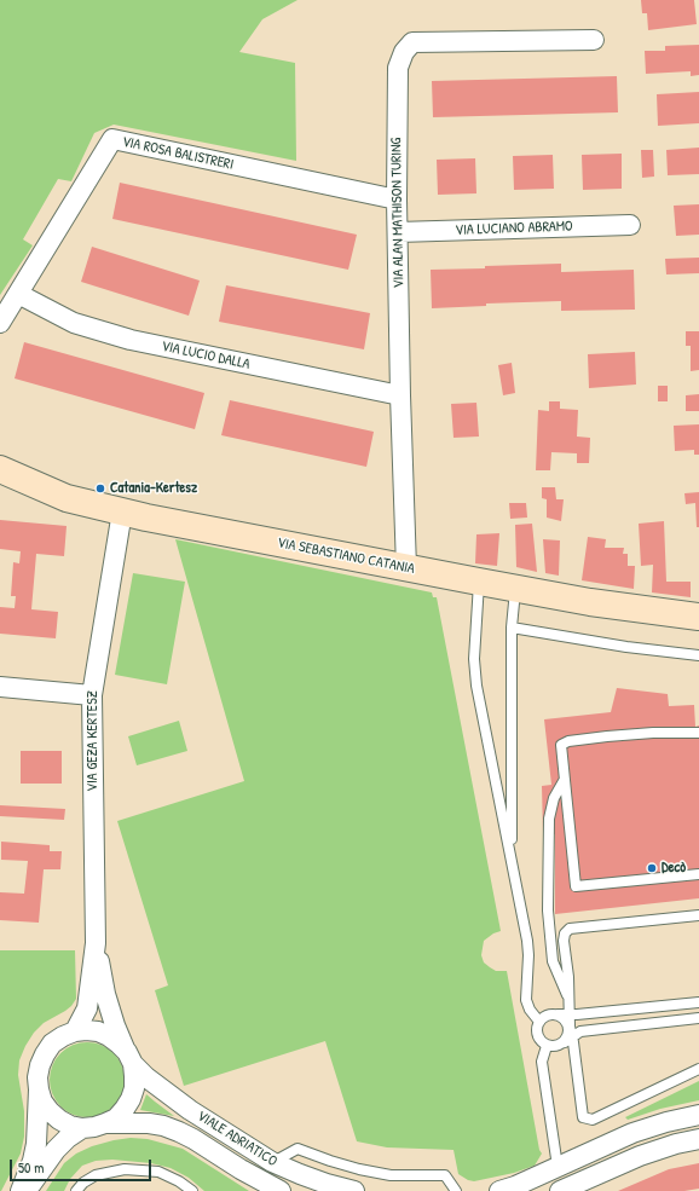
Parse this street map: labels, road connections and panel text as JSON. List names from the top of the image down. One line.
{"streets":{"main road":["VIA SEBASTIANO CATANIA"],"street":["VIA ROSA BALISTRERI","VIA ALAN MATHISON TURING","VIA LUCIANO ABRAMO","VIA LUCIO DALLA","VIA GEZA KERTESZ","VIALE ADRIATICO"]},"crossings":[["VIA ROSA BALISTRERI","VIA ALAN MATHISON TURING"],["VIA ROSA BALISTRERI","VIA LUCIO DALLA"],["VIA ALAN MATHISON TURING","VIA LUCIANO ABRAMO"],["VIA ALAN MATHISON TURING","VIA LUCIO DALLA"],["VIA ALAN MATHISON TURING","VIA SEBASTIANO CATANIA"],["VIA SEBASTIANO CATANIA","VIA GEZA KERTESZ"]],"places":["Catania-Kertesz","Decò"],"scale_bar":"50 m"}
